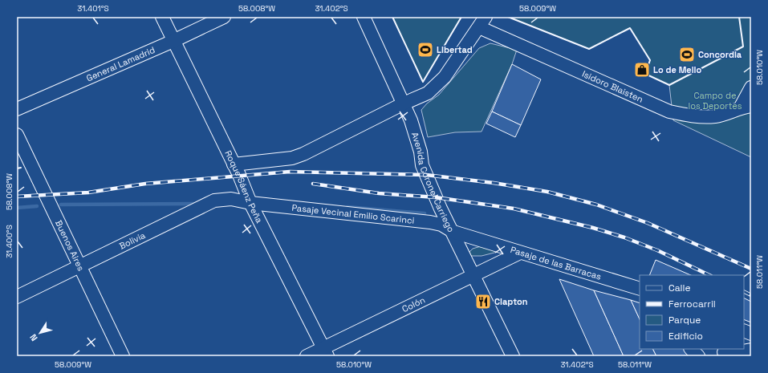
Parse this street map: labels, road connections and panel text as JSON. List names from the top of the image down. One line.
{"streets":{"street":["General Lamadrid","Isidoro Blaisten","Avenida Coronel Carriego","Roque Sáenz Peña","Pasaje Vecinal Emilio Scarinci","Bolivia","Buenos Aires","Pasaje de las Barracas","Colón"]},"crossings":[["General Lamadrid","Roque Sáenz Peña"],["Avenida Coronel Carriego","Pasaje Vecinal Emilio Scarinci"],["Avenida Coronel Carriego","Pasaje de las Barracas"],["Avenida Coronel Carriego","Colón"],["Roque Sáenz Peña","Pasaje Vecinal Emilio Scarinci"],["Roque Sáenz Peña","Bolivia"],["Roque Sáenz Peña","Colón"],["Pasaje Vecinal Emilio Scarinci","Bolivia"],["Pasaje Vecinal Emilio Scarinci","Pasaje de las Barracas"],["Bolivia","Buenos Aires"],["Pasaje de las Barracas","Colón"]],"parks":["Campo de los Deportes"],"places":{"sports":["Libertad","Concordia"],"shop":["Lo de Mello"],"restaurant":["Clapton"]},"legend":["Calle","Ferrocarril","Parque","Edificio"],"north":"bottom left","coordinates":["31.401°S","58.008°W","31.402°S","58.009°W","58.010°W","31.400°S","58.011°W"]}
